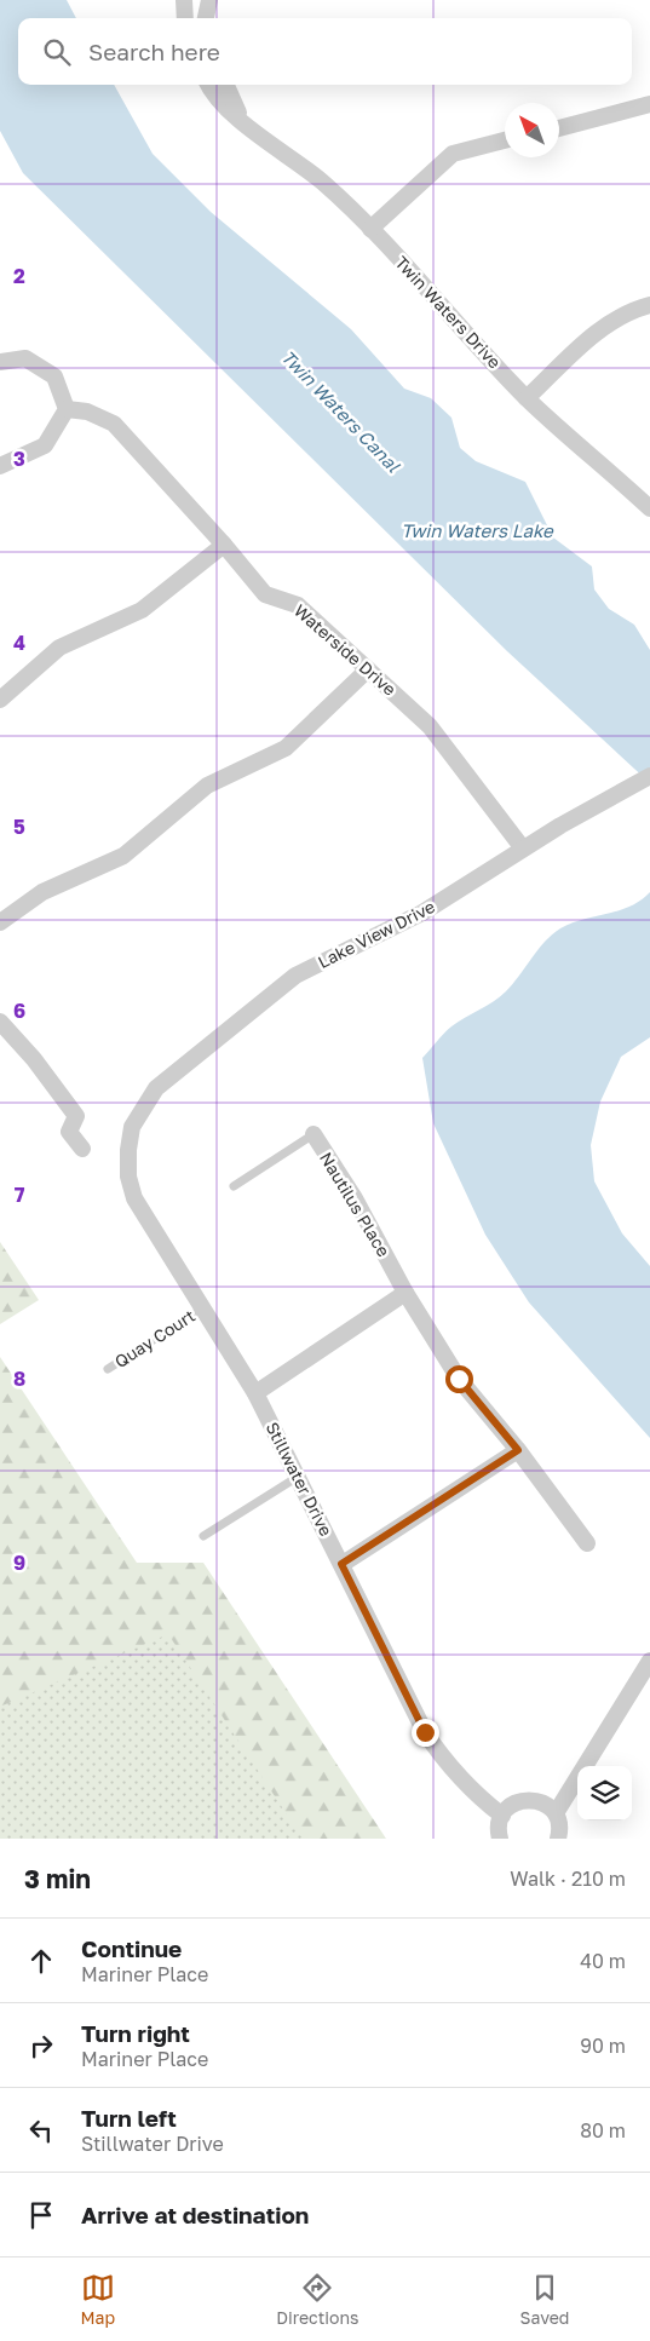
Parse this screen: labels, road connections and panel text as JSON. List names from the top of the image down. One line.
{"streets":{"street":["Twin Waters Drive","Waterside Drive","Lake View Drive","Nautilus Place","Stillwater Drive"],"lane":["Quay Court"]},"crossings":[["Waterside Drive","Lake View Drive"],["Lake View Drive","Stillwater Drive"],["Quay Court","Stillwater Drive"]],"water":["Twin Waters Canal","Twin Waters Lake"],"north":"top left","page":{"search":"Search here","heading":["3 min","Walk · 210 m"],"list":[["Continue","Mariner Place","40 m"],["Turn right","Mariner Place","90 m"],["Turn left","Stillwater Drive","80 m"],"Arrive at destination"],"nav":["Map","Directions","Saved"]},"grid":{"rows":["2","3","4","5","6","7","8","9"]}}
